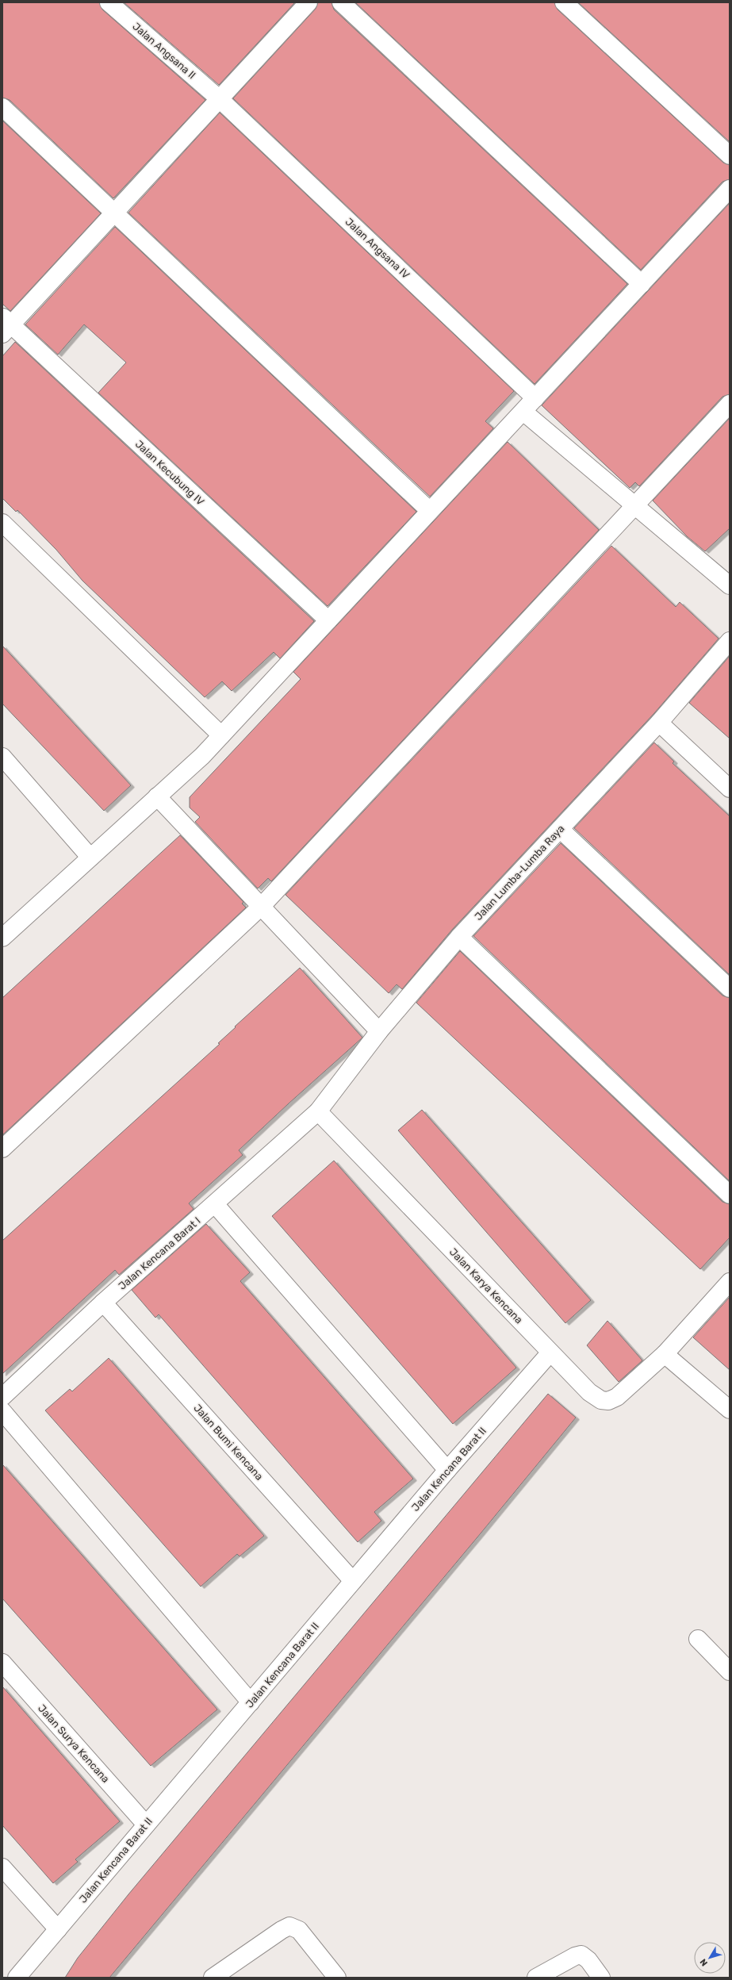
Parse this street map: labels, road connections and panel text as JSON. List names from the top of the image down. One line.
{"streets":{"street":["Jalan Angsana II","Jalan Angsana IV","Jalan Kecubung IV","Jalan Lumba-Lumba Raya","Jalan Kencana Barat I","Jalan Karya Kencana","Jalan Bumi Kencana","Jalan Kencana Barat II","Jalan Surya Kencana"]},"crossings":[["Jalan Angsana II","Jalan Angsana IV"],["Jalan Lumba-Lumba Raya","Jalan Kencana Barat I"],["Jalan Lumba-Lumba Raya","Jalan Karya Kencana"],["Jalan Kencana Barat I","Jalan Karya Kencana"],["Jalan Kencana Barat I","Jalan Bumi Kencana"],["Jalan Karya Kencana","Jalan Kencana Barat II"],["Jalan Bumi Kencana","Jalan Kencana Barat II"],["Jalan Kencana Barat II","Jalan Surya Kencana"]],"north":"bottom left"}
